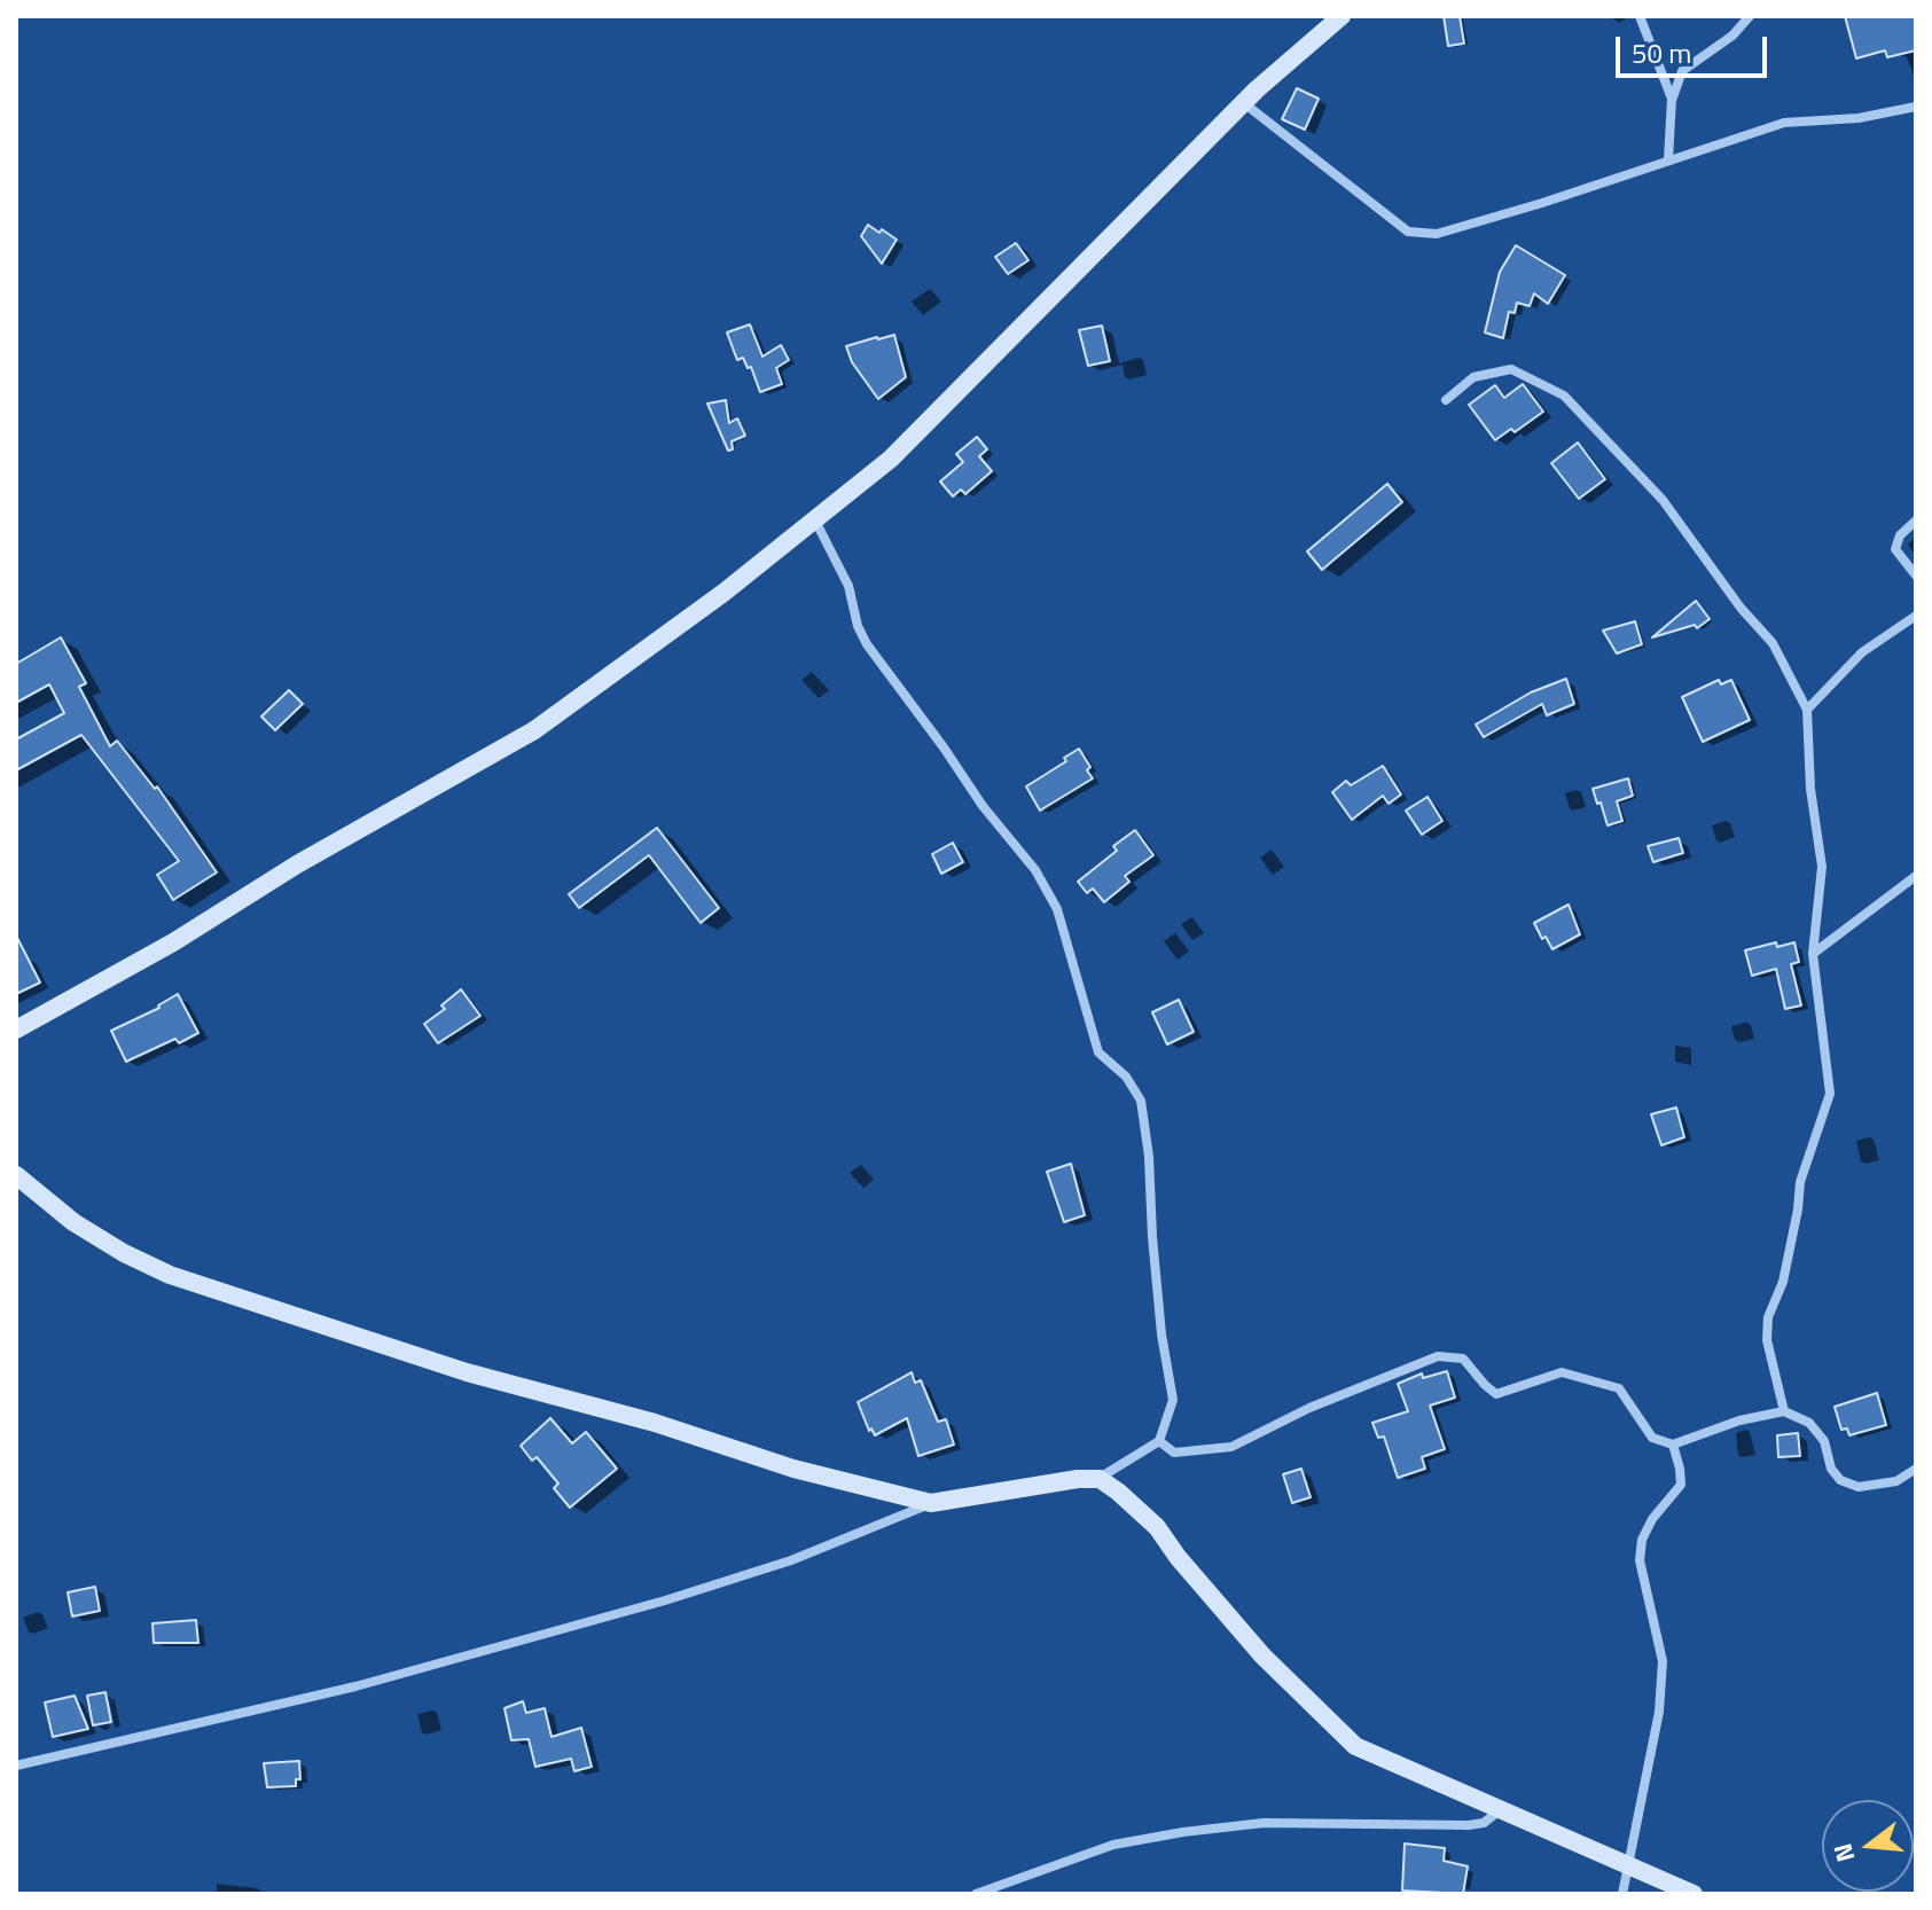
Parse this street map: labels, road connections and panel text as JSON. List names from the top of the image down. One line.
{"scale_bar":"50 m","north":"left"}
